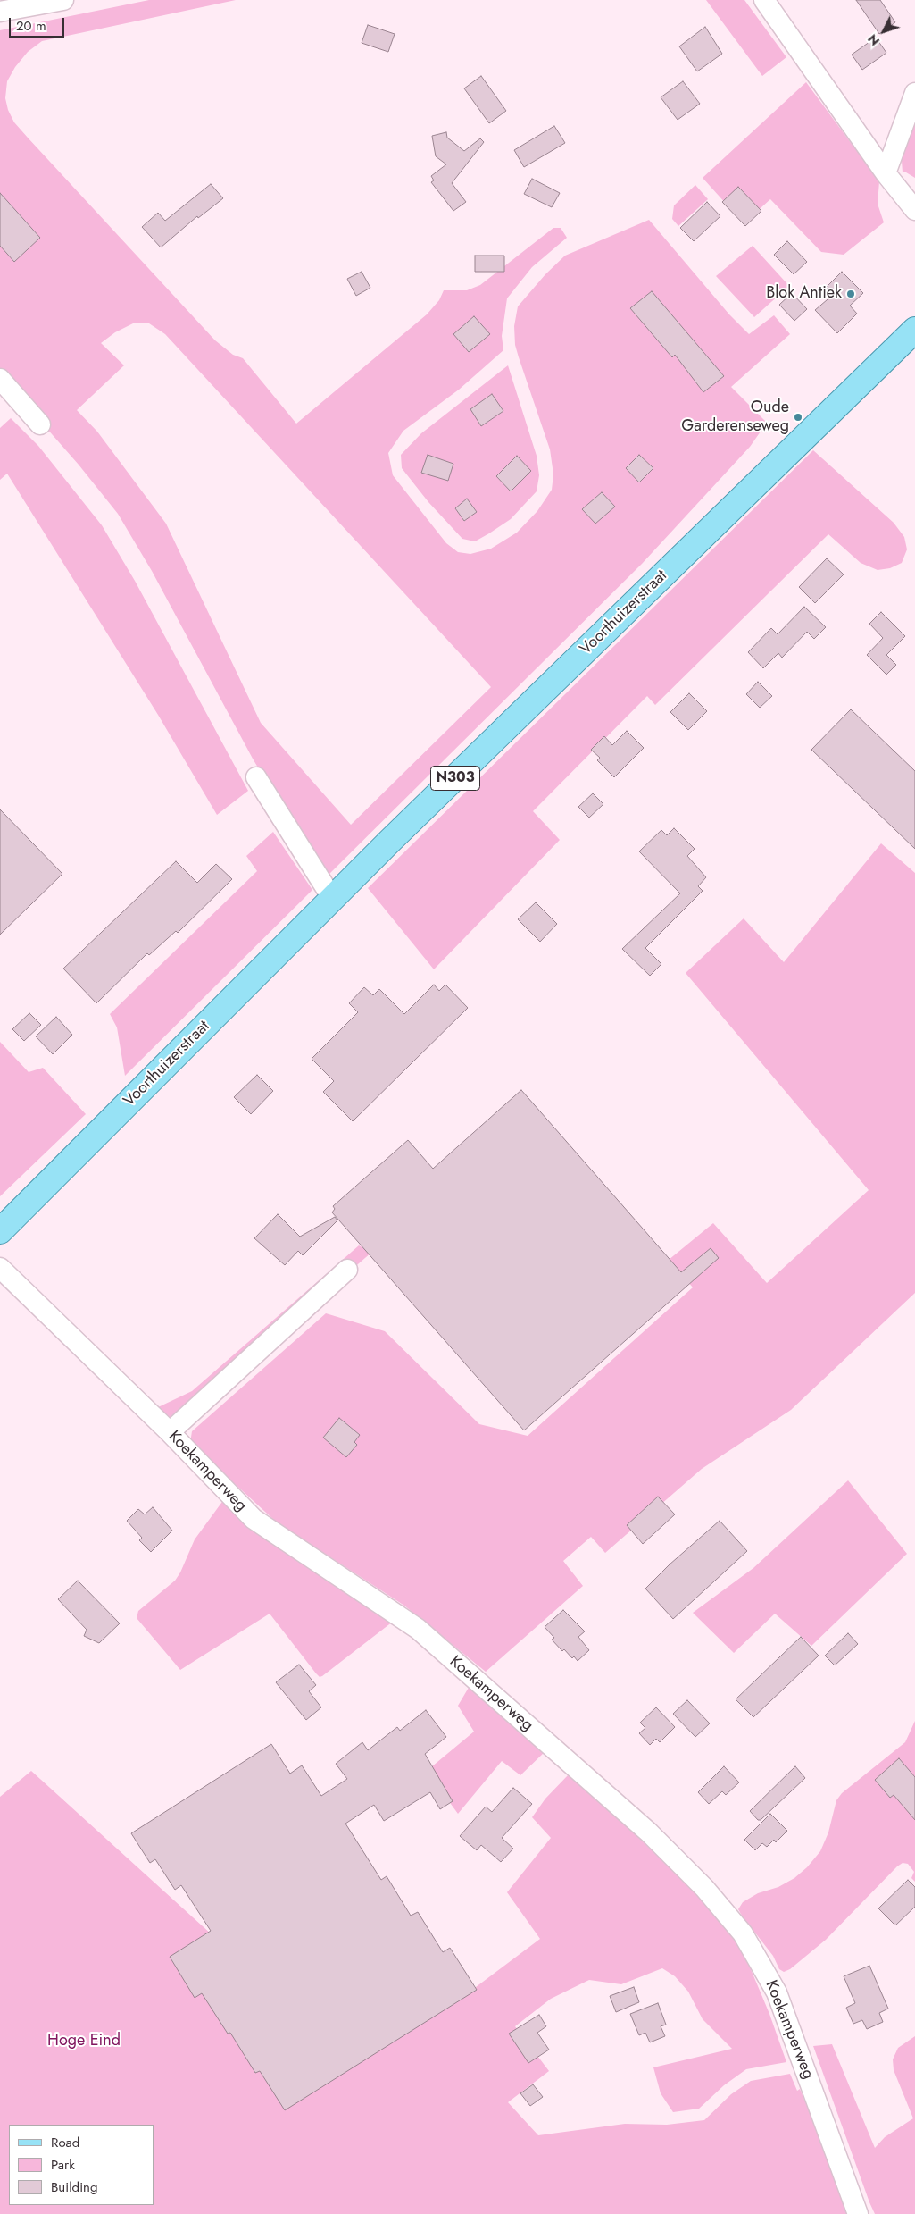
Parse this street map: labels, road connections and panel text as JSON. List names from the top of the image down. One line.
{"streets":{"main road":["Voorthuizerstraat","N303"],"street":["Koekamperweg"]},"parks":["Hoge Eind"],"places":["Blok Antiek","Oude Garderenseweg"],"legend":["Road","Park","Building"],"scale_bar":"20 m","north":"bottom left"}
